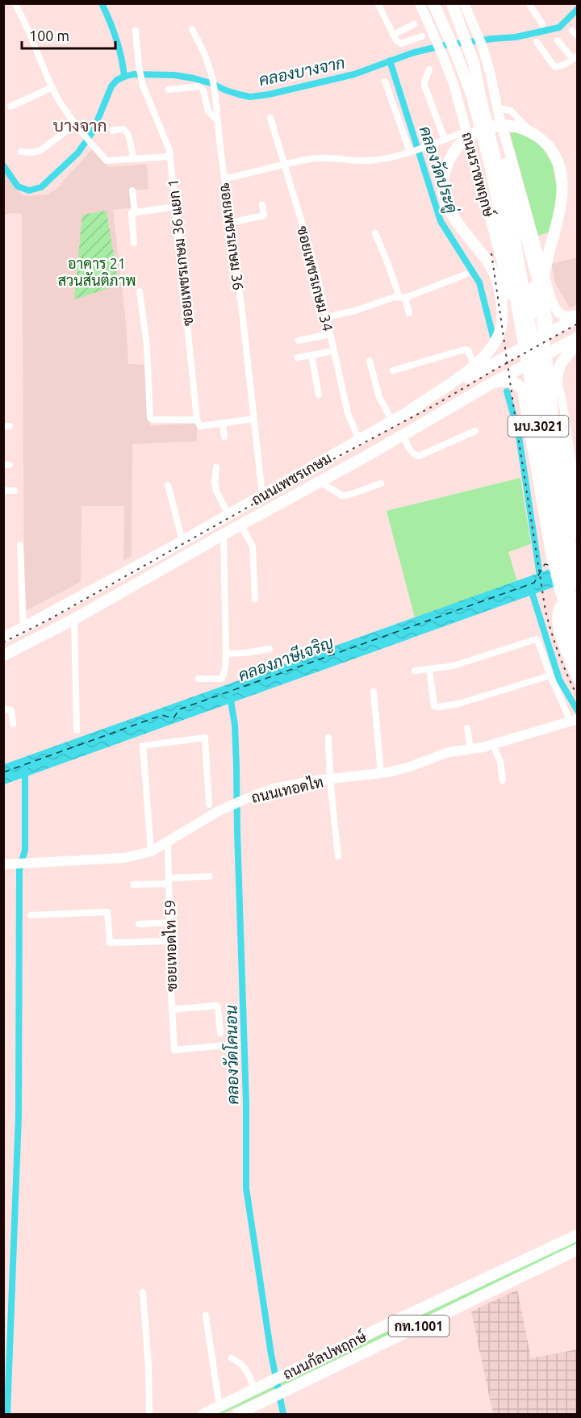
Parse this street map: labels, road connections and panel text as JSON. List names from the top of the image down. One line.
{"streets":{"main road":["ถนนราชพฤกษ์","นบ.3021","ถนนเพชรเกษม","ถนนเทอดไท","กท.1001","ถนนกัลปพฤกษ์"],"street":["ซอยเพชรเกษม 36","ซอยเพชรเกษม 36 แยก 1","ซอยเพชรเกษม 34","ซอยเทอดไท 59"]},"crossings":[["ถนนราชพฤกษ์","ถนนเพชรเกษม"],["ซอยเพชรเกษม 36","ถนนเพชรเกษม"],["ซอยเพชรเกษม 34","ถนนเพชรเกษม"],["ถนนเทอดไท","ซอยเทอดไท 59"]],"districts":["บางจาก"],"water":["คลองบางจาก","คลองวัดประดู่","คลองภาษีเจริญ","คลองวัดโคนอน"],"parks":["อาคาร 21 สวนสันติภาพ"],"scale_bar":"100 m"}
